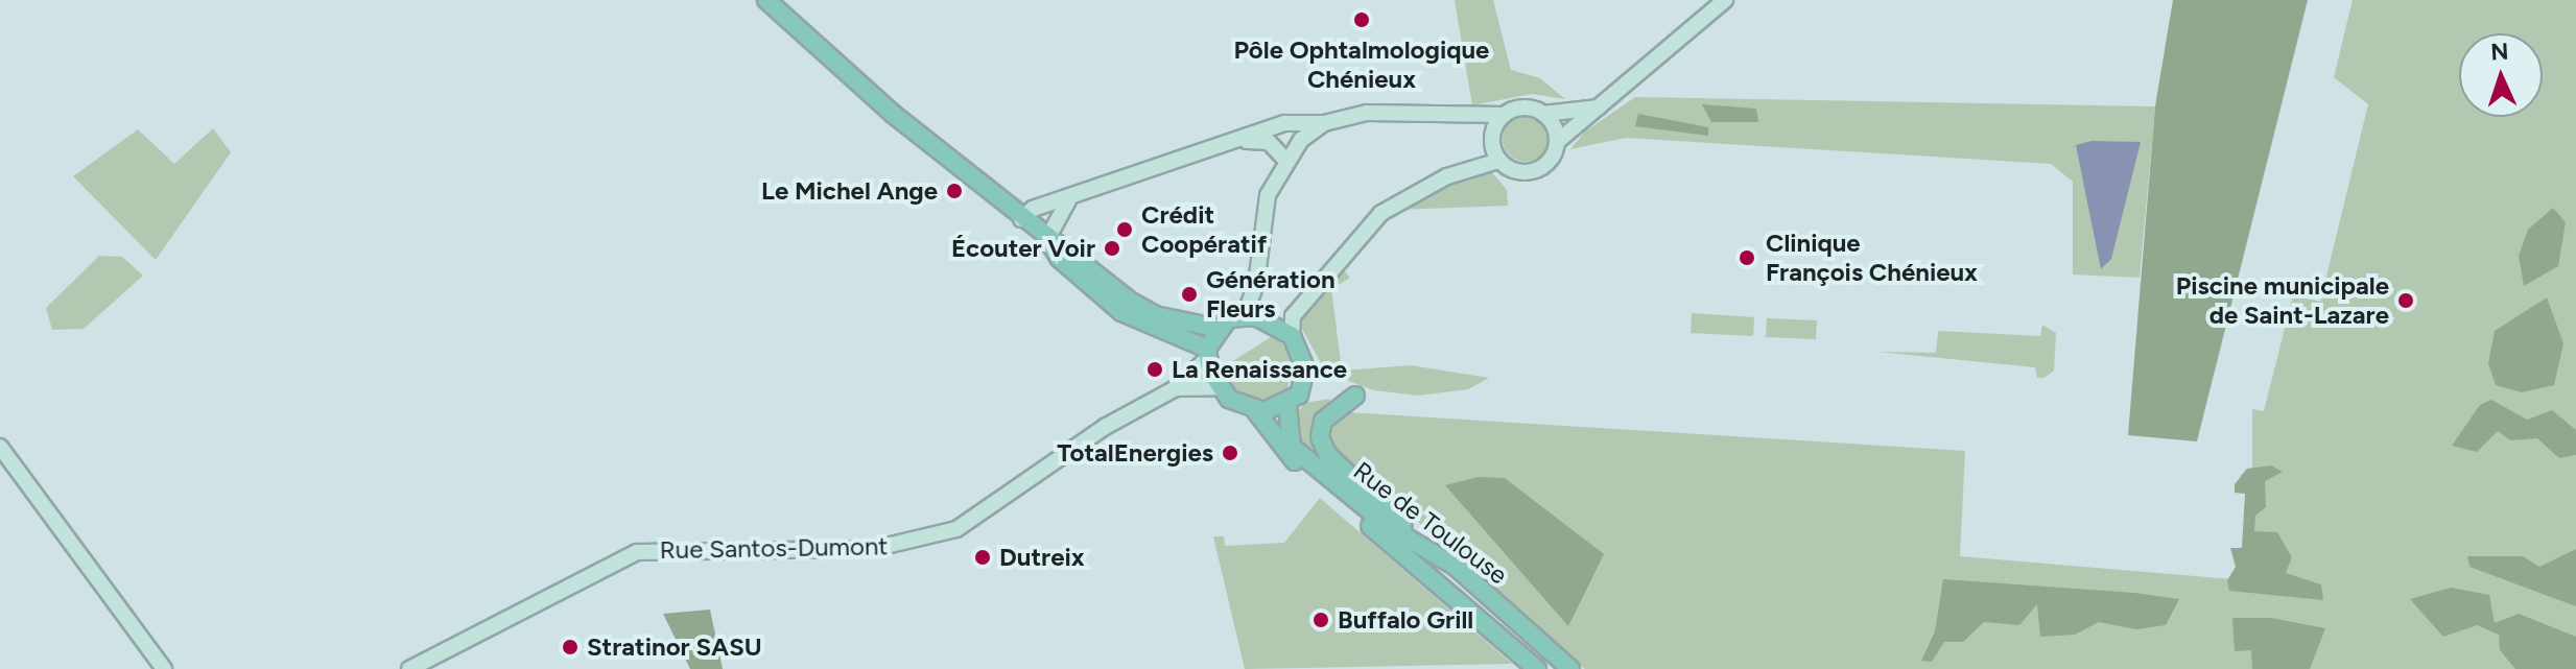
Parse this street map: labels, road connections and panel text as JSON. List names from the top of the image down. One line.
{"streets":{"main road":["Rue de Toulouse"],"street":["Rue Santos-Dumont"]},"crossings":[["Rue de Toulouse","Rue Santos-Dumont"]],"places":["Pôle Ophtalmologique Chénieux","Le Michel Ange","Crédit Coopératif","Écouter Voir","Clinique François Chénieux","Génération Fleurs","Piscine municipale de Saint-Lazare","La Renaissance","TotalEnergies","Dutreix","Buffalo Grill","Stratinor SASU"],"north":"top"}
